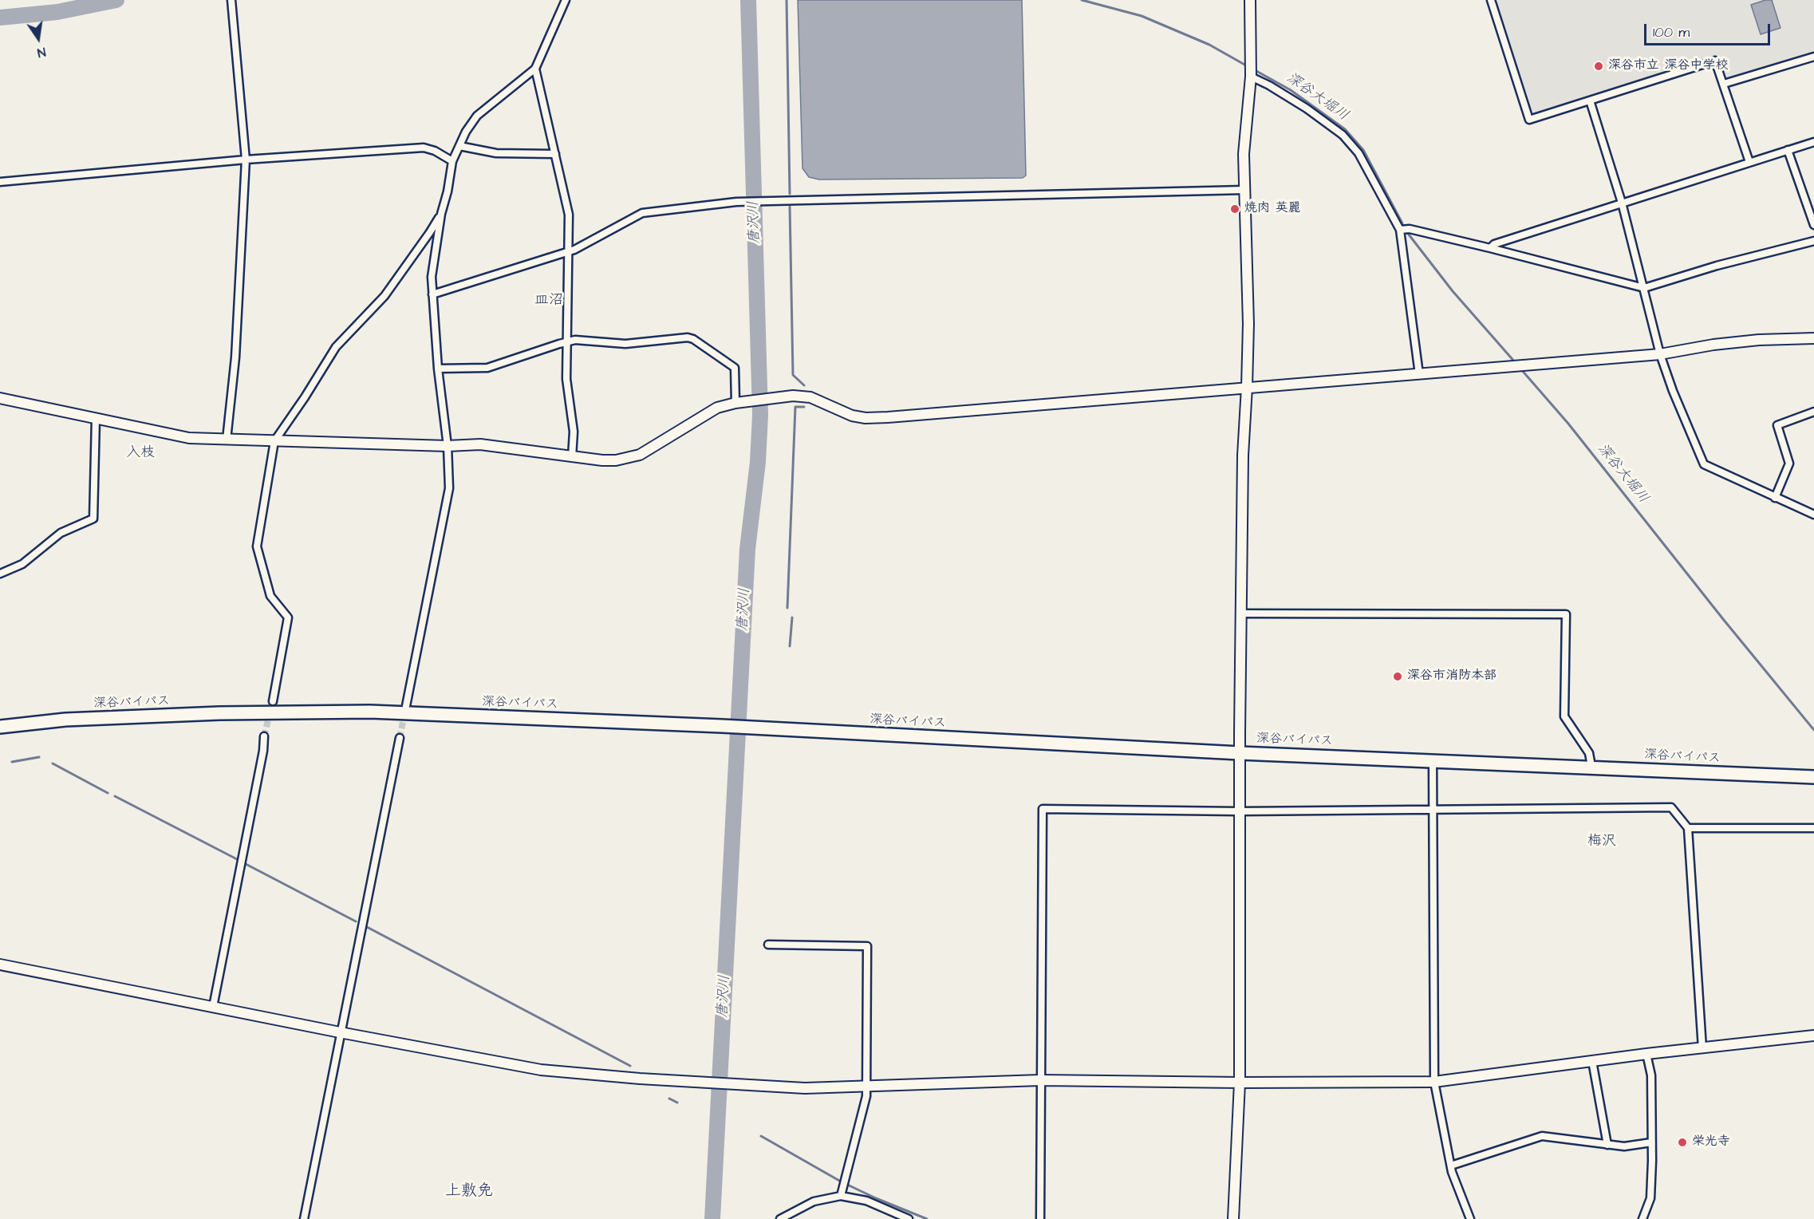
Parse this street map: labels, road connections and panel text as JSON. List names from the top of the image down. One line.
{"streets":{"highway":["深谷バイパス"]},"districts":["皿沼","入枝","梅沢","上敷免"],"water":["深谷大堀川","唐沢川"],"places":["深谷市立 深谷中学校","焼肉 英麗","深谷市消防本部","栄光寺"],"scale_bar":"100 m","north":"bottom"}
